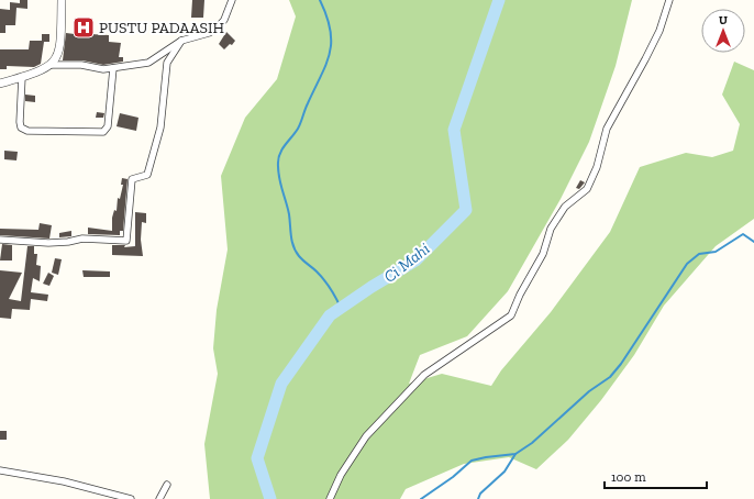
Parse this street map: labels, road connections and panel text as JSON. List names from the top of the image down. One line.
{"water":["Ci Mahi"],"places":{"hospital":["PUSTU PADAASIH"]},"scale_bar":"100 m","north":"top"}
